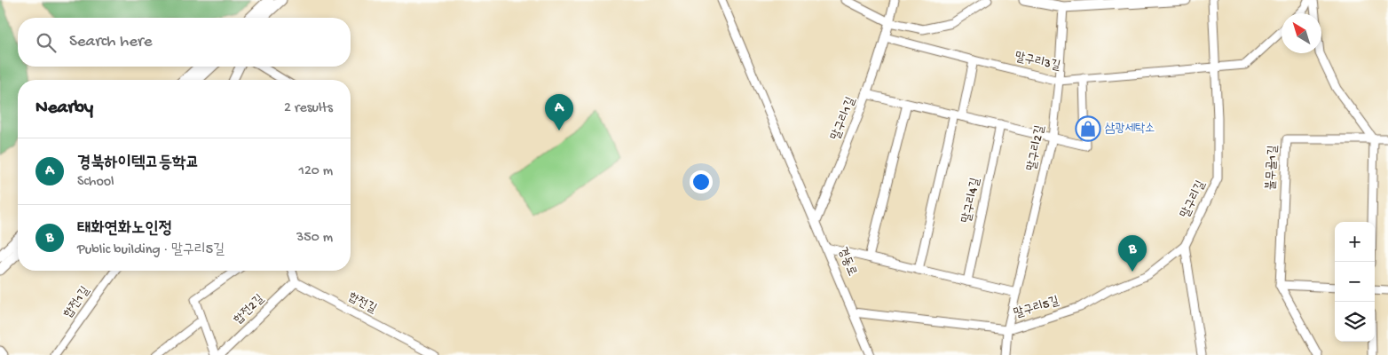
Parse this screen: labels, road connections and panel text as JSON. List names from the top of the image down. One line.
{"streets":{"street":["말구리3길","말구리1길","말구리2길","불무골1길","말구리길","말구리4길","경동로","합전1길","합전길","말구리5길","합전2길"]},"crossings":[["말구리3길","말구리1길"],["말구리3길","말구리2길"],["말구리3길","말구리길"],["말구리1길","경동로"],["말구리2길","말구리5길"],["말구리길","말구리5길"],["경동로","말구리5길"],["합전길","합전2길"]],"places":{"shop":["삼광세탁소"]},"north":"top left","page":{"search":"Search here","heading":["Nearby","2 results"],"pins":["A","B"],"list":[{"mark":"A","name":"경북하이텍고등학교","note":"School","value":"120 m"},{"mark":"B","name":"태화연화노인정","note":"Public building · 말구리5길","value":"350 m"}],"map_buttons":["+","−"]}}
